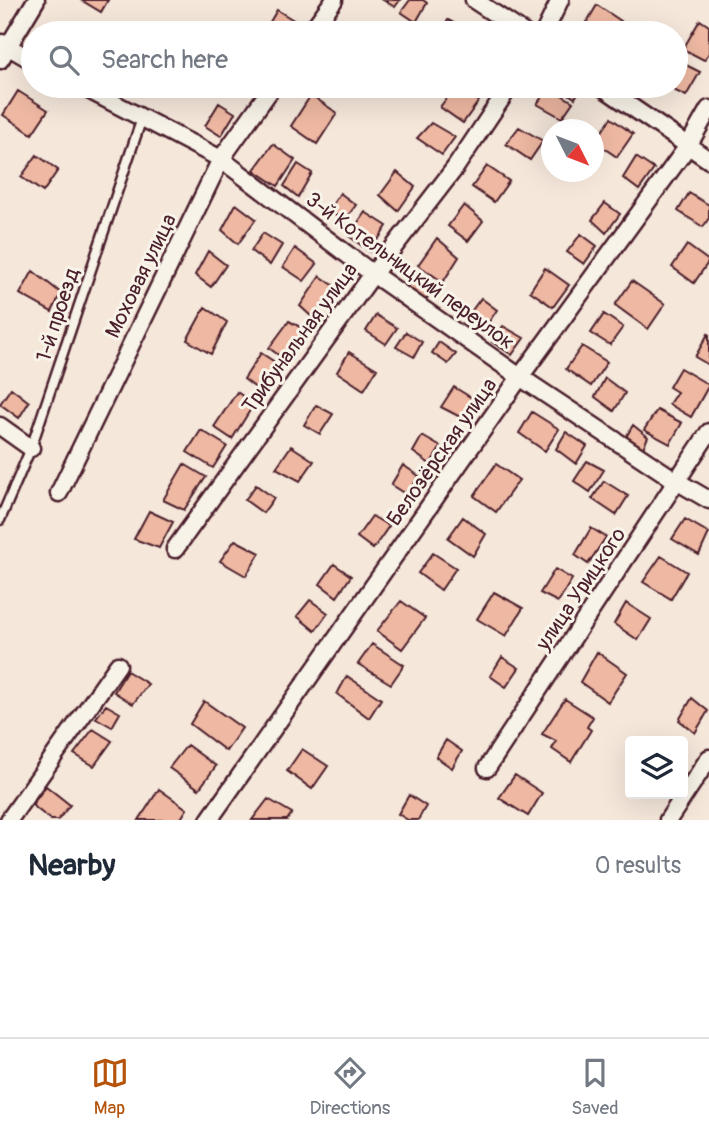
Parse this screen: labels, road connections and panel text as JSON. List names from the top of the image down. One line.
{"streets":{"street":["3-й Котельницкий переулок","Моховая улица","Трибунальная улица","Белозёрская улица","улица Урицкого"],"lane":["1-й проезд"]},"crossings":[["3-й Котельницкий переулок","Моховая улица"],["3-й Котельницкий переулок","1-й проезд"],["3-й Котельницкий переулок","Трибунальная улица"],["3-й Котельницкий переулок","Белозёрская улица"],["3-й Котельницкий переулок","улица Урицкого"]],"north":"bottom right","page":{"search":"Search here","heading":["Nearby","0 results"],"nav":["Map","Directions","Saved"]}}
